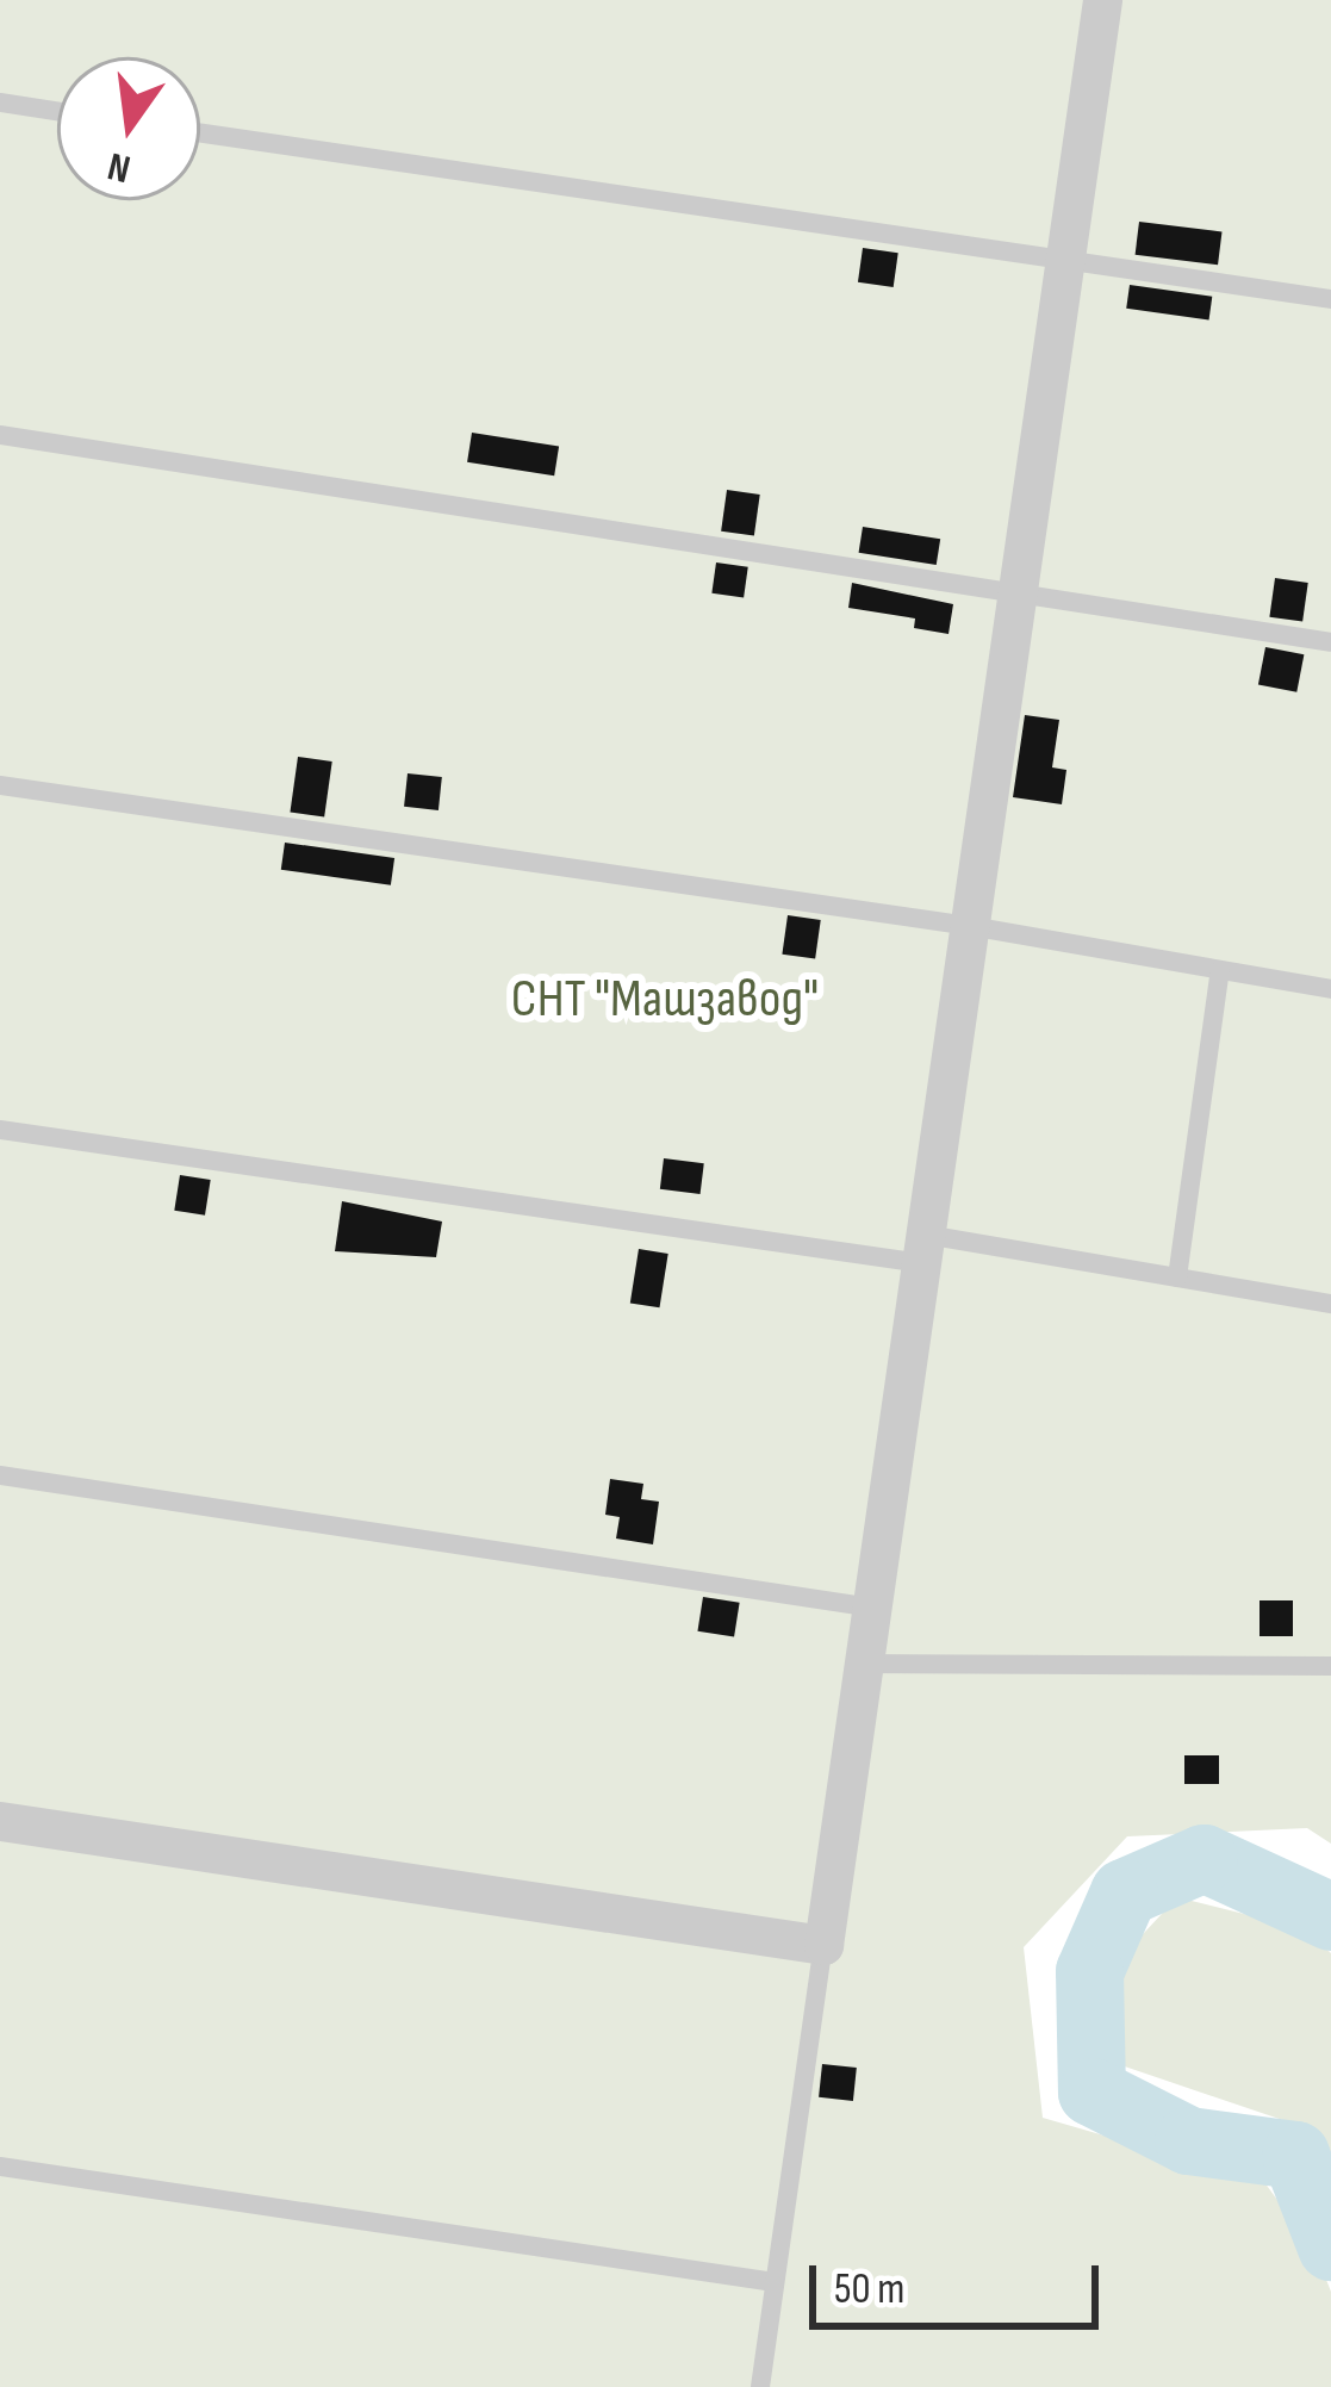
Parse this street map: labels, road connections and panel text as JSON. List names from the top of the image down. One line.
{"parks":["СНТ \"Машзавод\""],"scale_bar":"50 m","north":"bottom"}
